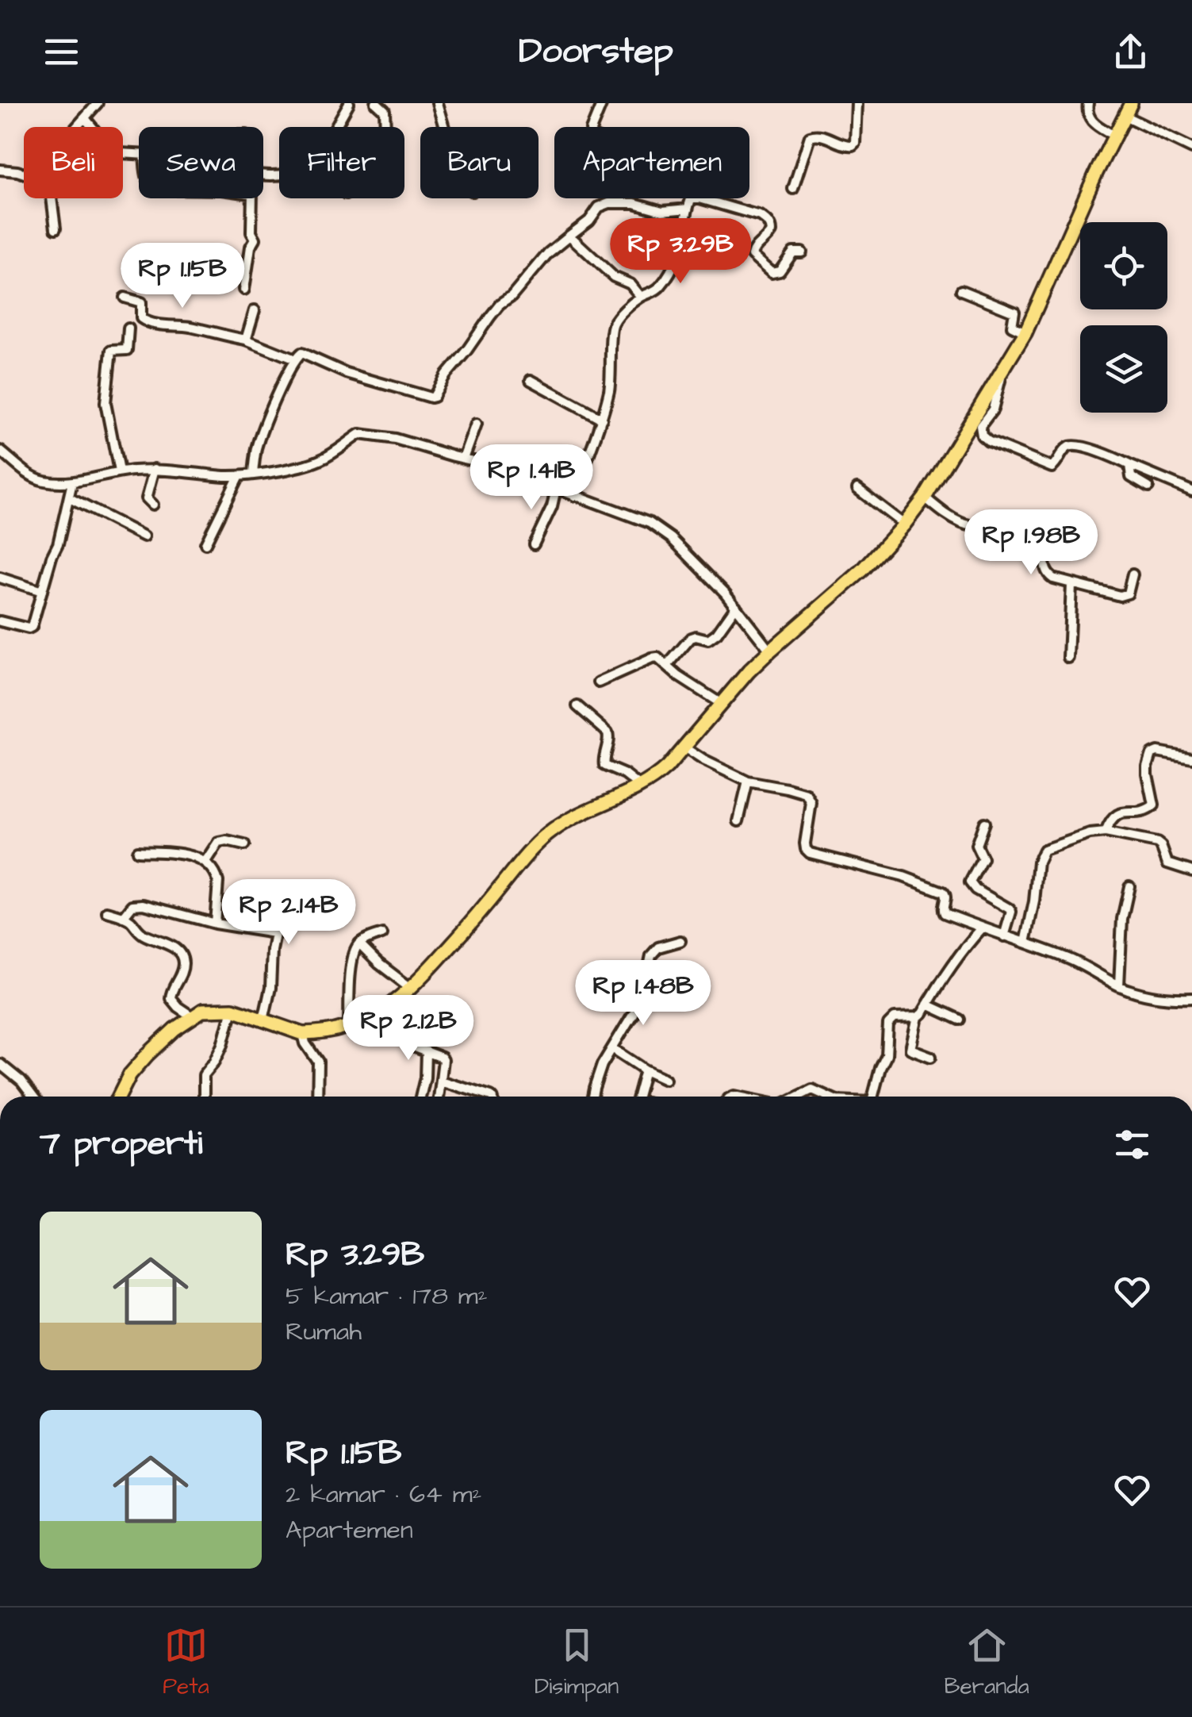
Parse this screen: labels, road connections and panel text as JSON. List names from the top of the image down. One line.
{"page":{"header":"Doorstep","chip":["Beli","Sewa","Filter","Baru","Apartemen"],"price":["Rp 3.29B","Rp 1.15B","Rp 1.41B","Rp 1.98B","Rp 2.14B","Rp 1.48B","Rp 2.12B"],"heading":"7 properti","list":[{"name":"Rp 3.29B","note":"5 kamar · 178 m² · Rumah"},{"name":"Rp 1.15B","note":"2 kamar · 64 m² · Apartemen"}],"tabs":["Peta","Disimpan","Beranda"]}}
